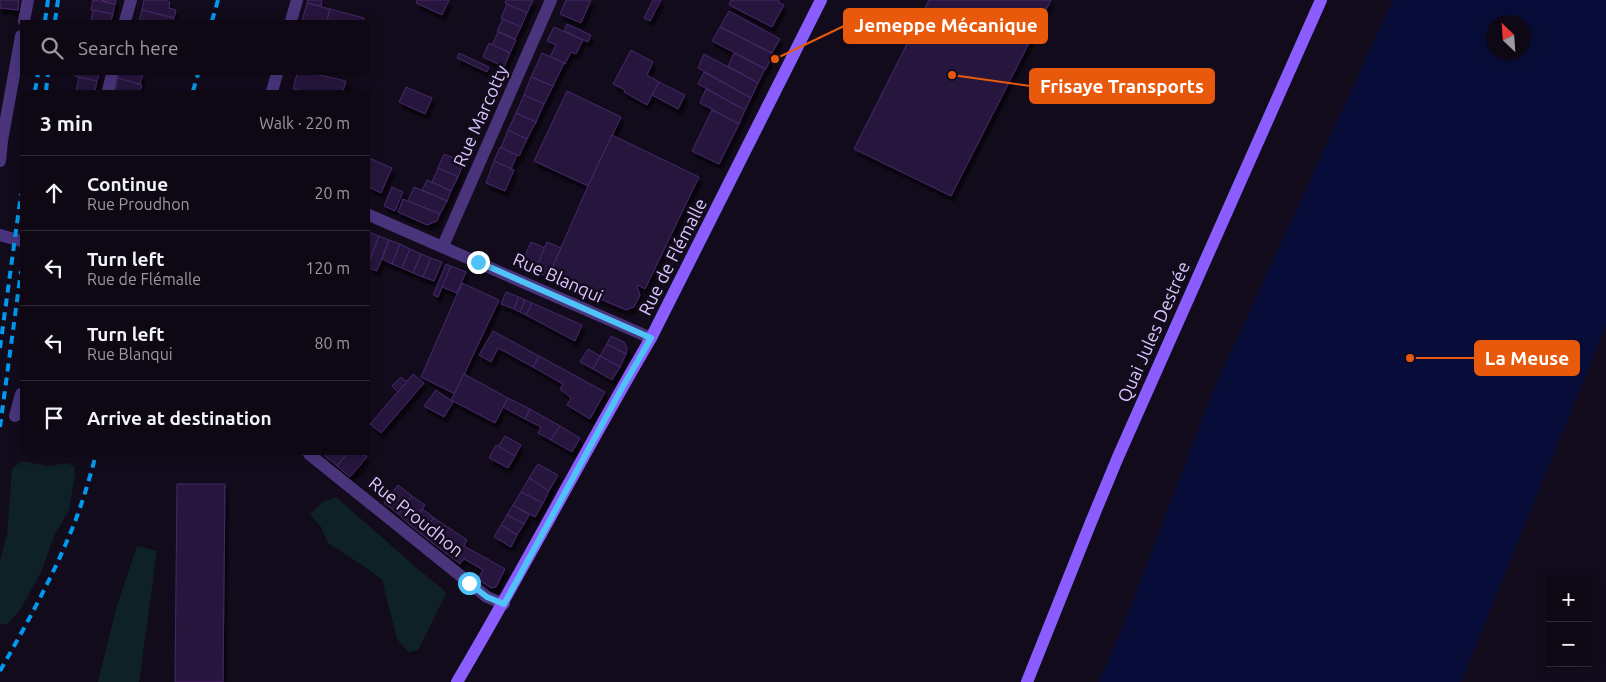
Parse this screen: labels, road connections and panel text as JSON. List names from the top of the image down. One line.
{"streets":{"street":["Rue Marcotty","Rue de Flémalle","Rue Blanqui","Quai Jules Destrée","Rue Proudhon"]},"crossings":[["Rue Marcotty","Rue Blanqui"],["Rue de Flémalle","Rue Blanqui"],["Rue de Flémalle","Rue Proudhon"]],"places":["Jemeppe Mécanique","Frisaye Transports","La Meuse"],"north":"top left","page":{"search":"Search here","heading":["3 min","Walk · 220 m"],"list":[["Continue","Rue Proudhon","20 m"],["Turn left","Rue de Flémalle","120 m"],["Turn left","Rue Blanqui","80 m"],"Arrive at destination"],"map_buttons":["+","−"]}}
